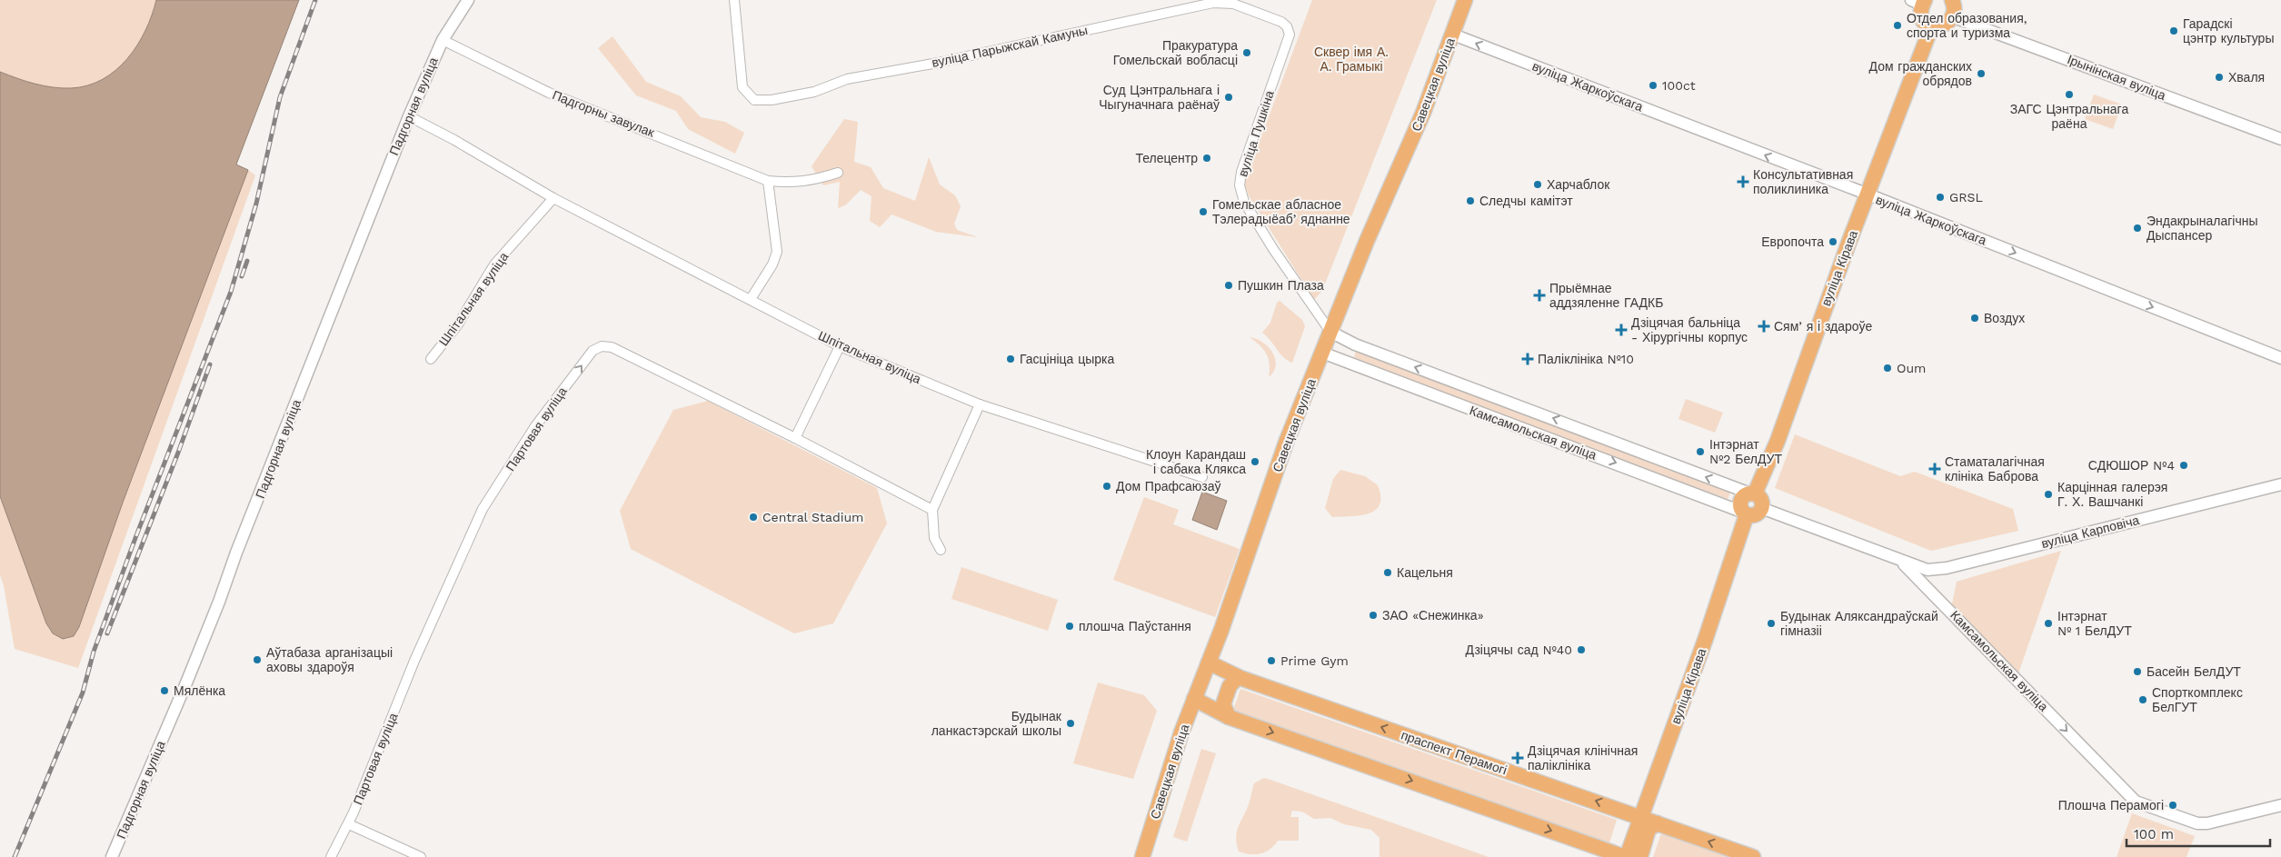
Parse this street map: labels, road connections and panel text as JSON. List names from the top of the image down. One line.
{"streets":{"main road":["Савецкая вуліца","вуліца Кірава","праспект Перамогі"],"street":["вуліца Парыжскай Камуны","Ірынінская вуліца","вуліца Жаркоўскага","Падгорная вуліца","Падгорны завулак","вуліца Пушкіна","Шпітальная вуліца","Партовая вуліца","Камсамольская вуліца","вуліца Карповіча"]},"crossings":[["вуліца Парыжскай Камуны","вуліца Пушкіна"],["Савецкая вуліца","вуліца Жаркоўскага"],["Савецкая вуліца","вуліца Пушкіна"],["Савецкая вуліца","Камсамольская вуліца"],["Савецкая вуліца","праспект Перамогі"],["вуліца Жаркоўскага","вуліца Кірава"],["Падгорная вуліца","Падгорны завулак"],["Падгорная вуліца","Шпітальная вуліца"],["вуліца Пушкіна","Камсамольская вуліца"],["вуліца Кірава","Камсамольская вуліца"],["вуліца Кірава","праспект Перамогі"],["Камсамольская вуліца","вуліца Карповіча"]],"parks":["Сквер імя А. А. Грамыкі"],"places":{"other":["Отдел образования, спорта и туризма","Гарадскі цэнтр культуры","Пракуратура Гомельскай вобласці","Дом гражданских обрядов","Хваля","100ct","ЗАГС Цэнтральнага раёна","Суд Цэнтральнага і Чыгуначнага раёнаў","Телецентр","Харчаблок","GRSL","Следчы камітэт","Гомельскае абласное Тэлерадыёабʼяднанне","Эндакрыналагічны Дыспансер","Европочта","Пушкин Плаза","Воздух","Гасцініца цырка","Oum","Інтэрнат №2 БелДУТ","Клоун Карандаш і сабака Клякса","СДЮШОР №4","Дом Прафсаюзаў","Карцінная галерэя Г. Х. Вашчанкі","Central Stadium","Кацельня","ЗАО «Снежинка»","Будынак Аляксандраўскай гімназіі","Інтэрнат № 1 БелДУТ","плошча Паўстання","Дзіцячы сад №40","Аўтабаза арганізацыі аховы здароўя","Prime Gym","Басейн БелДУТ","Мялёнка","Спорткомплекс БелГУТ","Будынак ланкастэрскай школы","Плошча Перамогі"],"health":["Консультативная поликлиника","Прыёмнае аддзяленне ГАДКБ","Сямʼя і здароўе","Дзіцячая бальніца - Хірургічны корпус","Паліклініка №10","Стаматалагічная клініка Баброва","Дзіцячая клінічная паліклініка"]},"scale_bar":"100 m"}
